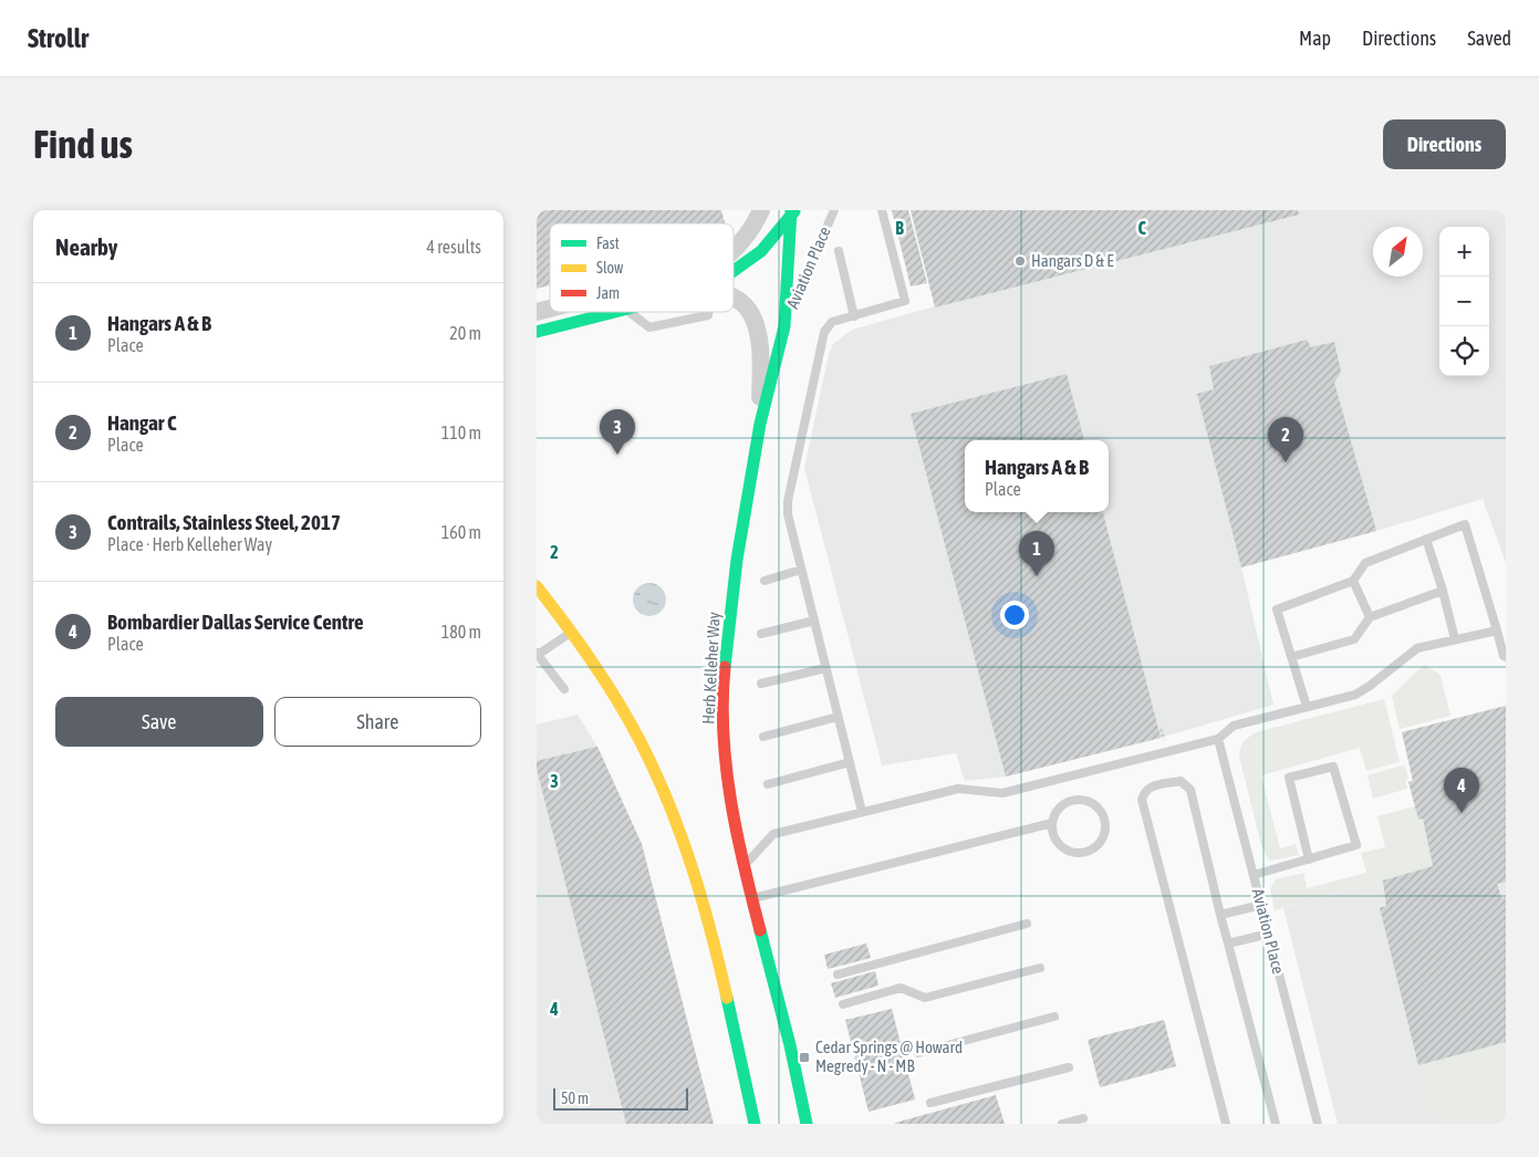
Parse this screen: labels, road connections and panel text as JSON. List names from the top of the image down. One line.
{"streets":{"main road":["Herb Kelleher Way"],"lane":["Aviation Place"]},"crossings":[["Aviation Place","Herb Kelleher Way"]],"places":{"other":["Hangars D & E"],"transit":["Cedar Springs @ Howard Megredy - N - MB"]},"legend":["Fast","Slow","Jam"],"scale_bar":"50 m","north":"top right","page":{"header":"Strollr","nav":["Map","Directions","Saved"],"buttons":["Directions",["Save","Share"]],"title":"Find us","heading":["Nearby","4 results"],"map_buttons":["+","−"],"list":[{"mark":"1","name":"Hangars A & B","note":"Place","value":"20 m"},{"mark":"2","name":"Hangar C","note":"Place","value":"110 m"},{"mark":"3","name":"Contrails, Stainless Steel, 2017","note":"Place · Herb Kelleher Way","value":"160 m"},{"mark":"4","name":"Bombardier Dallas Service Centre","note":"Place","value":"180 m"}],"pins":["3","2","1","4"],"popup":["Hangars A & B","Place"],"scale":"50 m"},"grid":{"columns":["B","C"],"rows":["2","3","4"]}}
